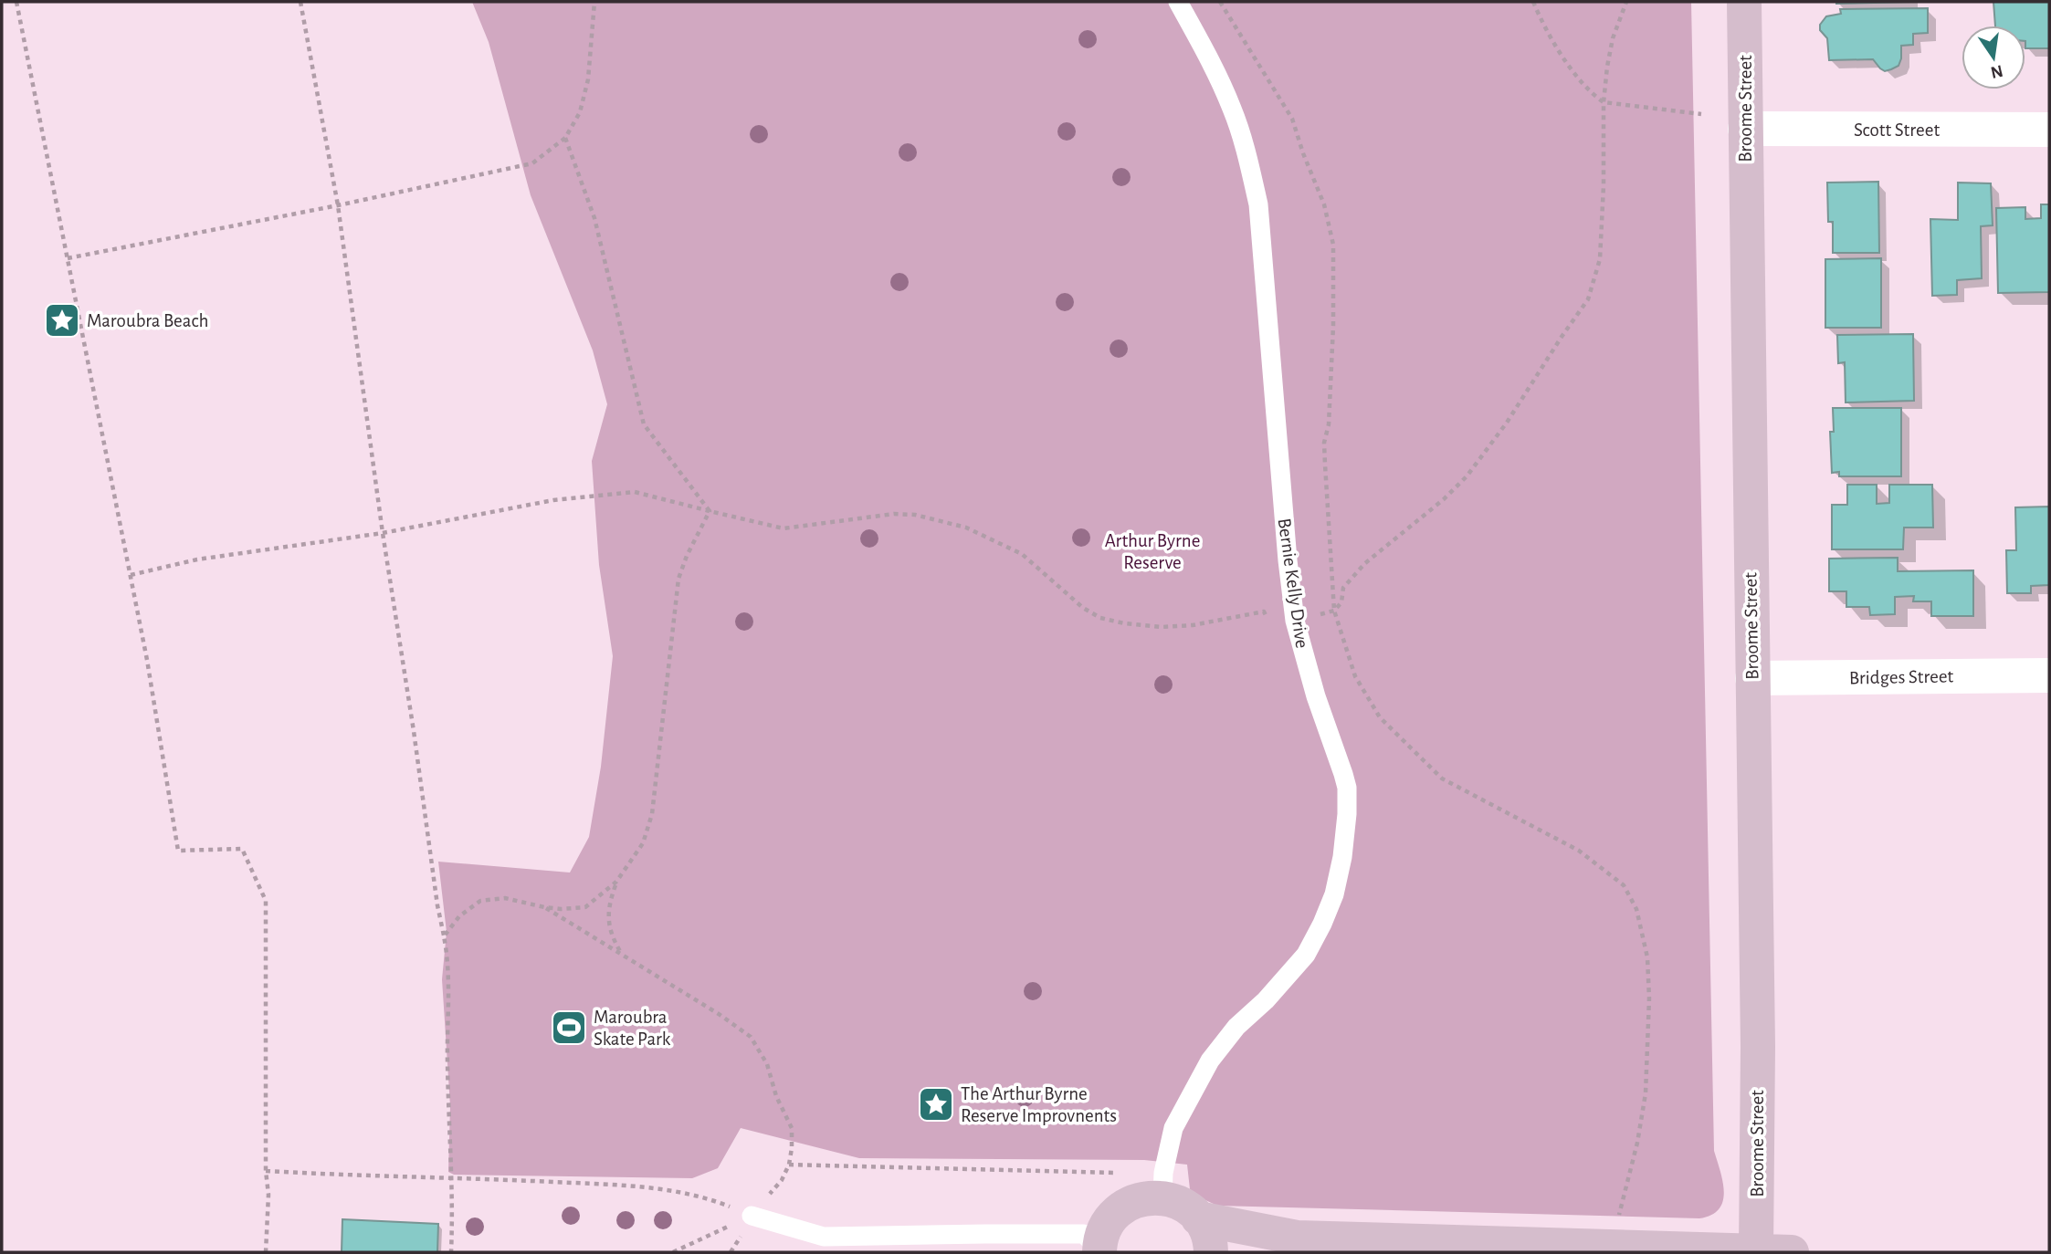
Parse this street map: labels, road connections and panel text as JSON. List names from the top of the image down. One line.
{"streets":{"street":["Broome Street","Scott Street","Bridges Street"],"lane":["Bernie Kelly Drive"]},"crossings":[["Broome Street","Scott Street"],["Broome Street","Bridges Street"]],"parks":["Arthur Byrne Reserve"],"places":{"place":["Maroubra Beach","The Arthur Byrne Reserve Improvnents"],"sports":["Maroubra Skate Park"]},"north":"bottom"}
